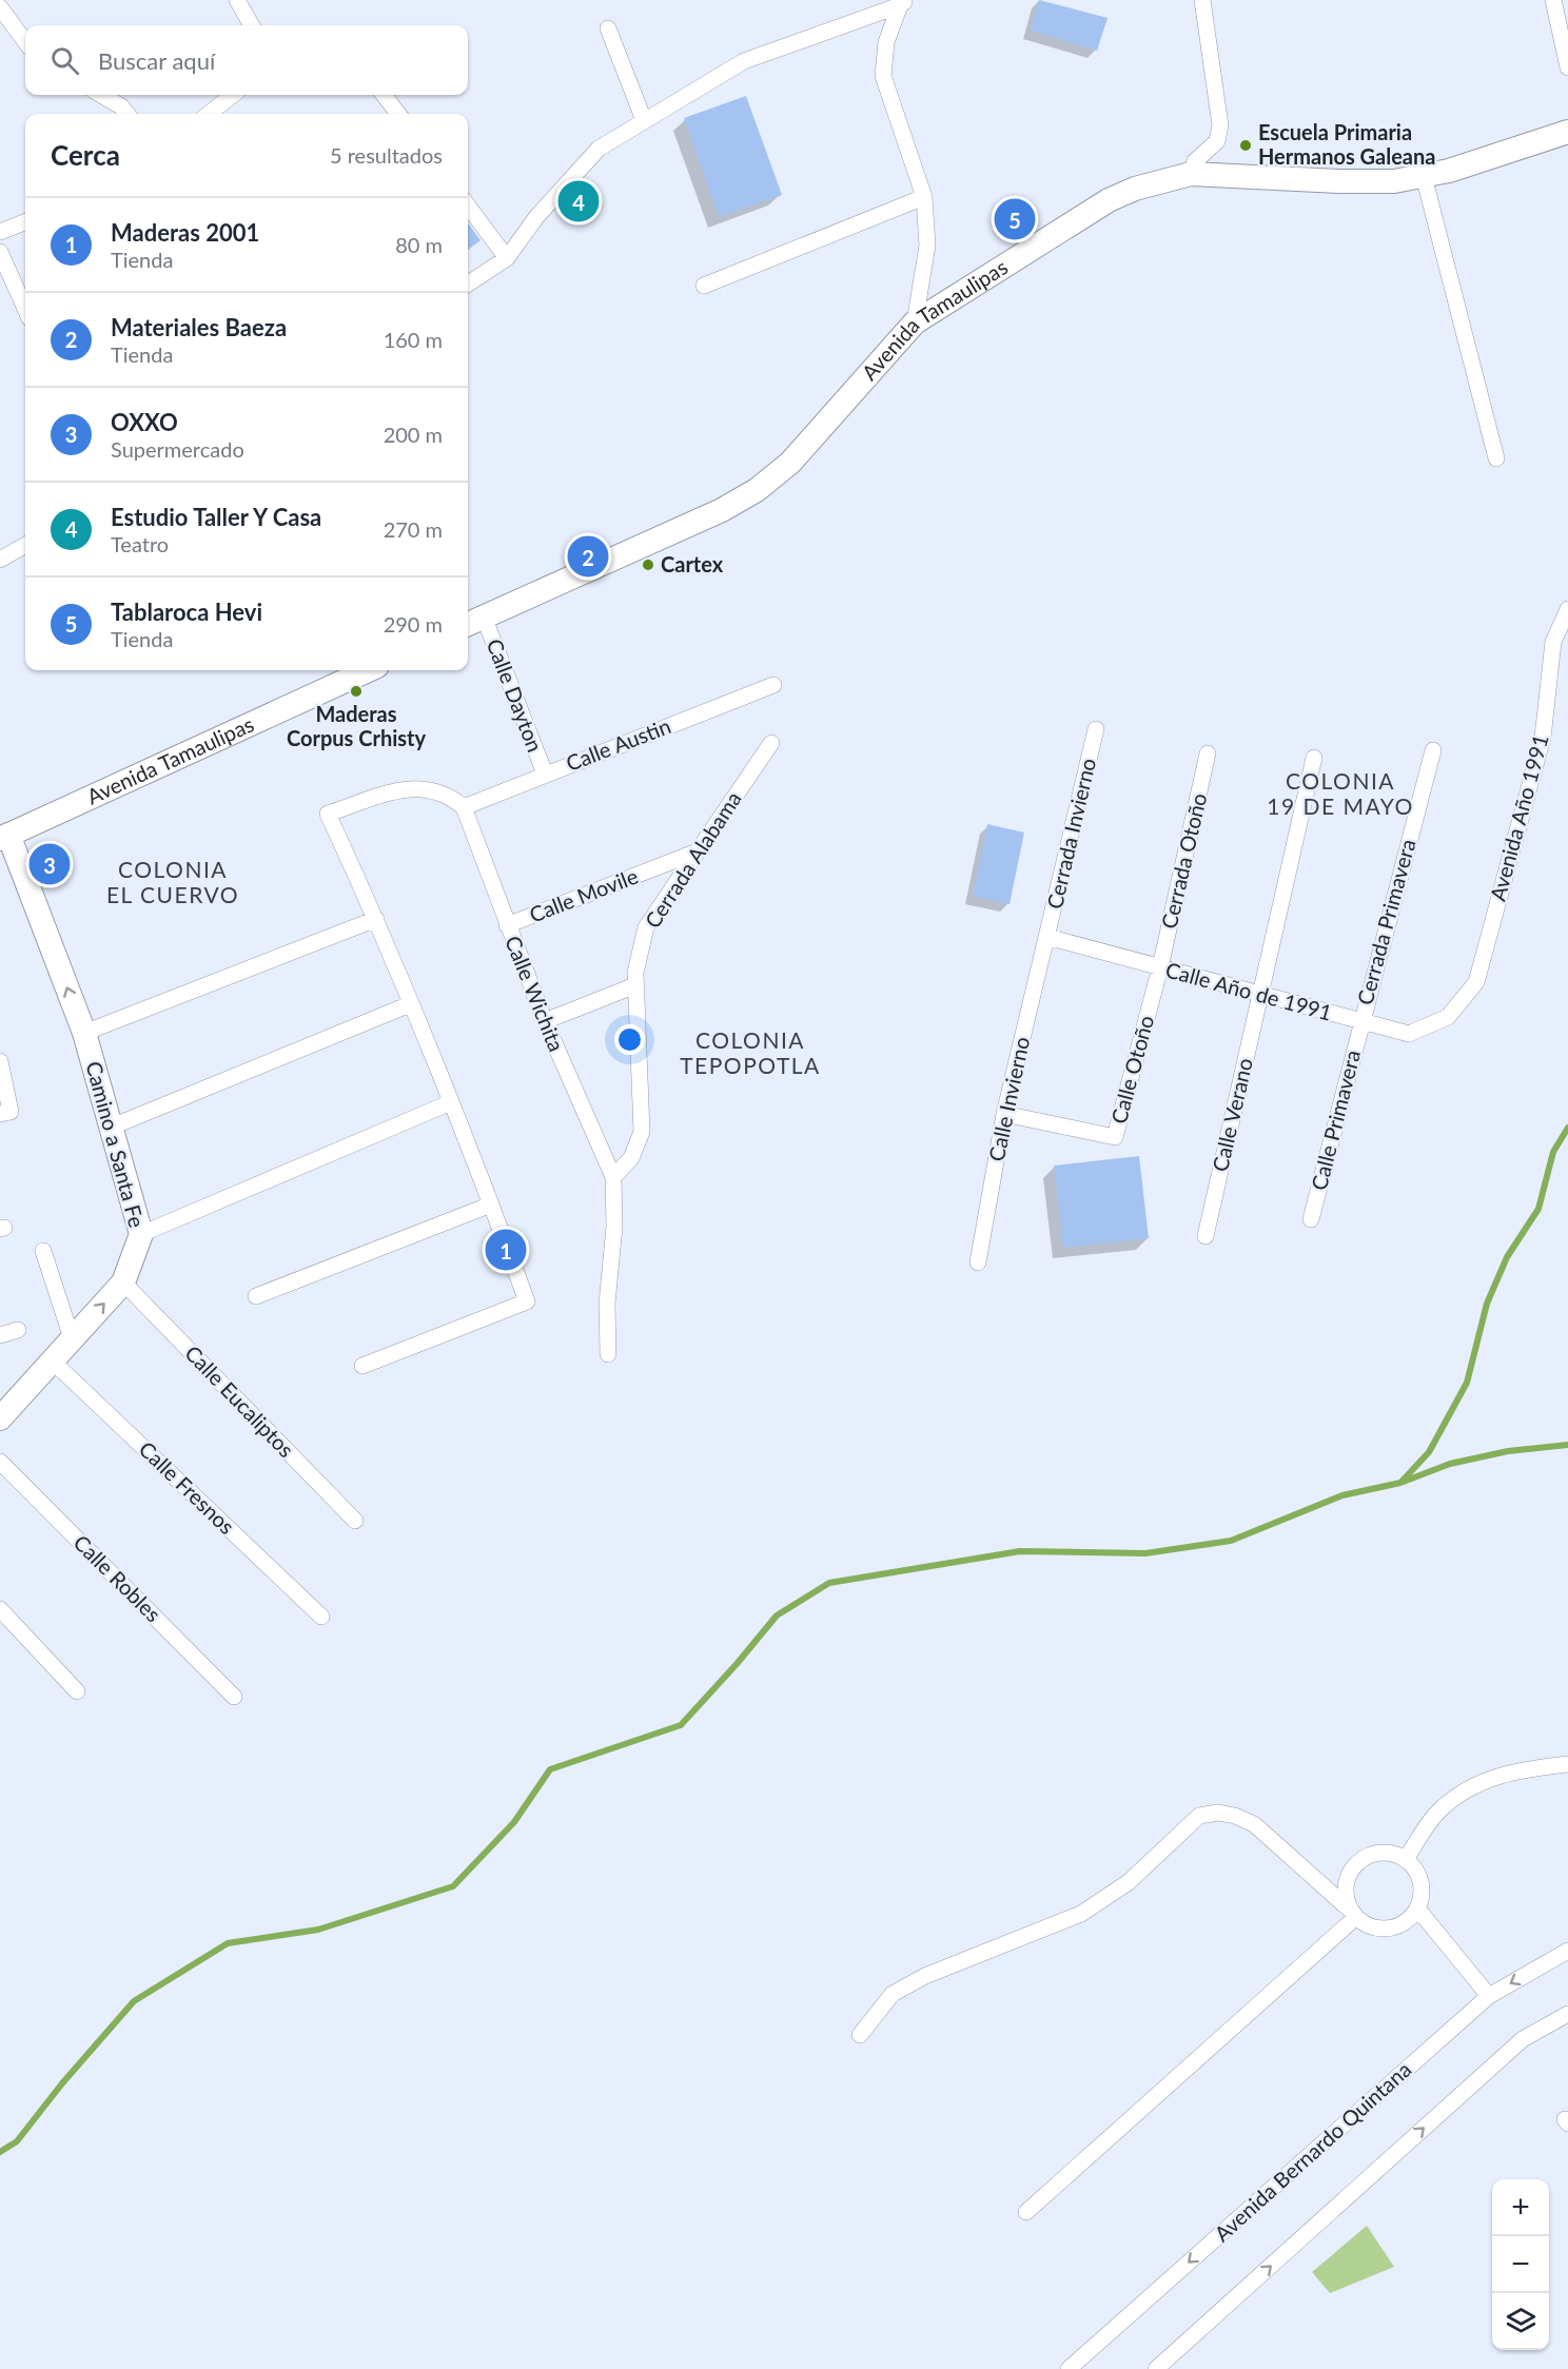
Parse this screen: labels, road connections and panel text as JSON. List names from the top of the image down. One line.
{"streets":{"street":["Avenida Tamaulipas","Calle Dayton","Calle Austin","Avenida Año 1991","Cerrada Invierno","Cerrada Alabama","Cerrada Otoño","Calle Movile","Cerrada Primavera","Calle Año de 1991","Calle Wichita","Calle Otoño","Calle Invierno","Calle Verano","Calle Primavera","Camino a Santa Fe","Calle Eucaliptos","Calle Fresnos","Calle Robles","Avenida Bernardo Quintana"]},"crossings":[["Avenida Tamaulipas","Calle Dayton"],["Avenida Tamaulipas","Camino a Santa Fe"],["Calle Dayton","Calle Austin"],["Calle Austin","Calle Wichita"],["Avenida Año 1991","Calle Año de 1991"],["Cerrada Invierno","Calle Año de 1991"],["Cerrada Invierno","Calle Invierno"],["Cerrada Alabama","Calle Movile"],["Cerrada Alabama","Calle Wichita"],["Cerrada Otoño","Calle Año de 1991"],["Cerrada Otoño","Calle Otoño"],["Calle Movile","Calle Wichita"],["Cerrada Primavera","Calle Año de 1991"],["Cerrada Primavera","Calle Primavera"],["Calle Año de 1991","Calle Otoño"],["Calle Año de 1991","Calle Invierno"],["Calle Año de 1991","Calle Verano"],["Calle Año de 1991","Calle Primavera"],["Calle Otoño","Calle Invierno"],["Camino a Santa Fe","Calle Eucaliptos"],["Camino a Santa Fe","Calle Fresnos"]],"districts":["COLONIA 19 DE MAYO","COLONIA EL CUERVO","COLONIA TEPOPOTLA"],"places":["Escuela Primaria Hermanos Galeana","Cartex","Maderas Corpus Crhisty"],"page":{"search":"Buscar aquí","heading":["Cerca","5 resultados"],"pins":["4","5","2","3","1"],"list":[{"mark":"1","name":"Maderas 2001","note":"Tienda","value":"80 m"},{"mark":"2","name":"Materiales Baeza","note":"Tienda","value":"160 m"},{"mark":"3","name":"OXXO","note":"Supermercado","value":"200 m"},{"mark":"4","name":"Estudio Taller Y Casa","note":"Teatro","value":"270 m"},{"mark":"5","name":"Tablaroca Hevi","note":"Tienda","value":"290 m"}],"map_buttons":["+","−"]}}
